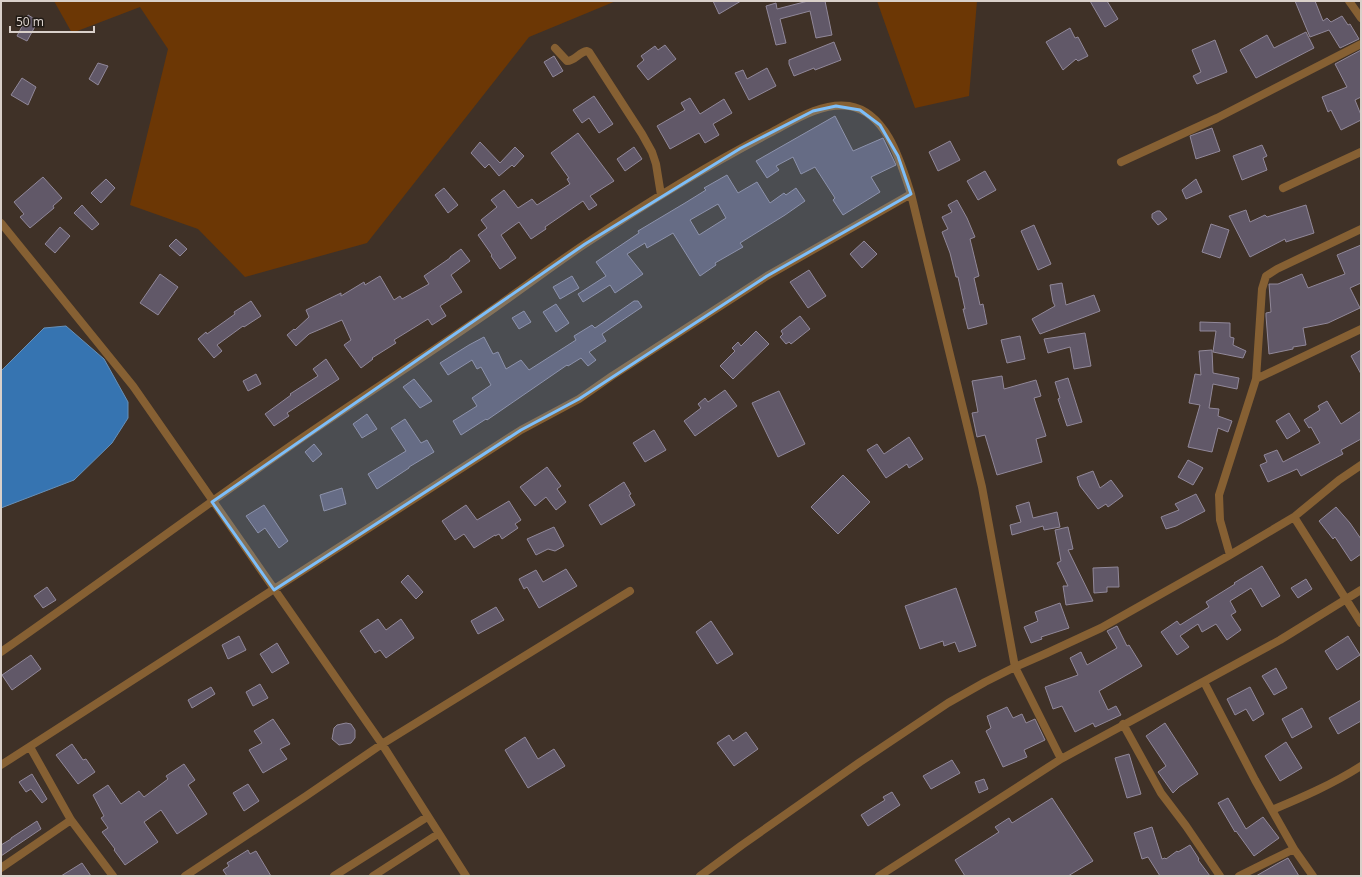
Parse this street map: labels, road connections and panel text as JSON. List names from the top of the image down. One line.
{"scale_bar":"50 m"}
